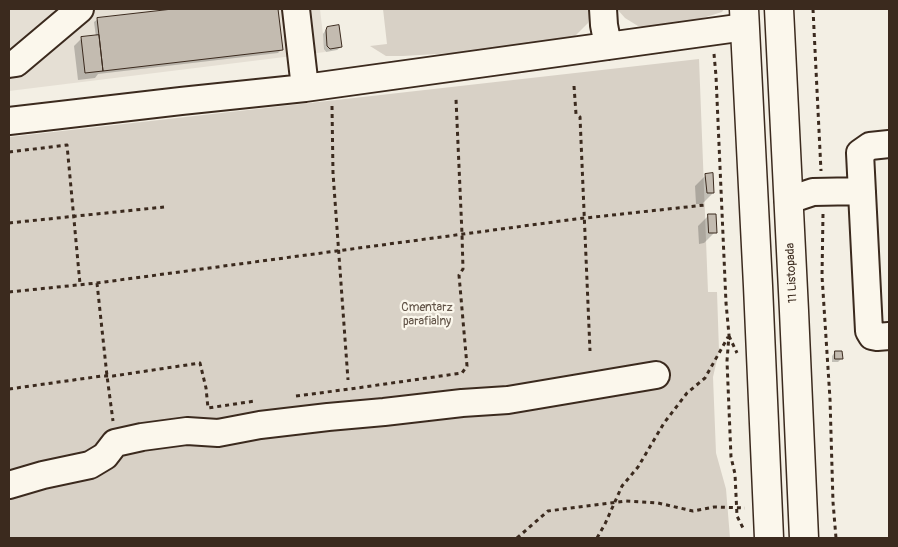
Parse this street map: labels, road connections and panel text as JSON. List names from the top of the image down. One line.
{"streets":{"main road":["11 Listopada"]},"parks":["Cmentarz parafialny"]}
